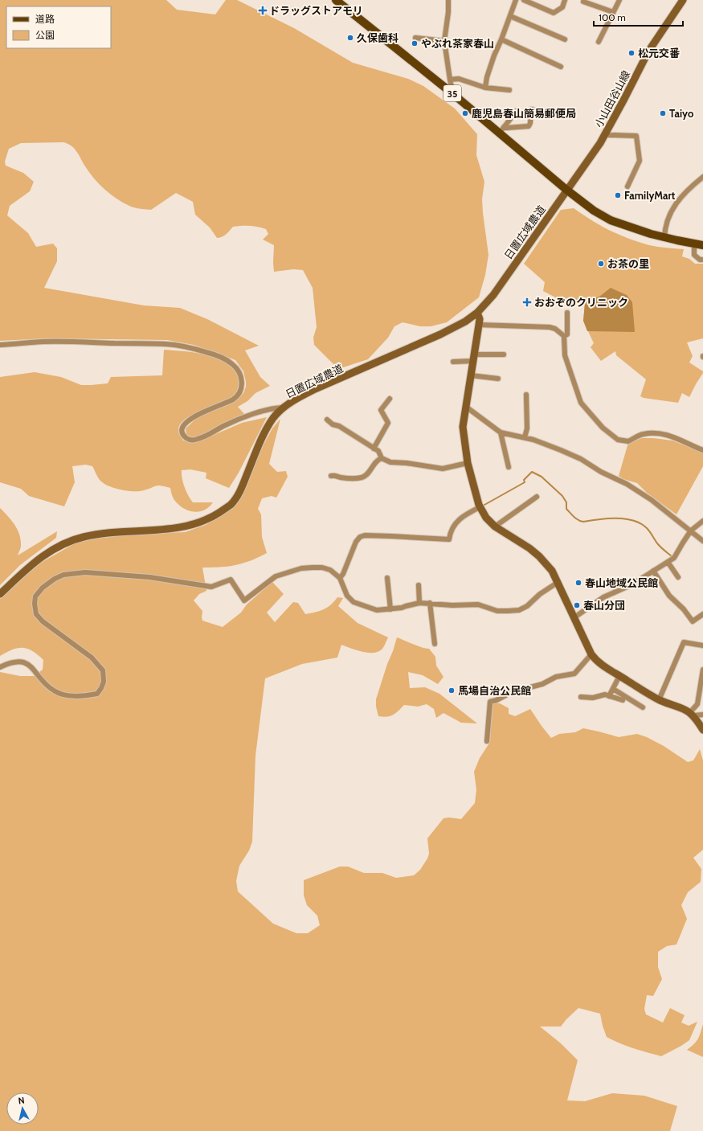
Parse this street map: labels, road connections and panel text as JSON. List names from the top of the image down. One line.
{"streets":{"main road":["35"],"street":["小山田谷山線","日置広域農道"]},"crossings":[["35","小山田谷山線"],["35","日置広域農道"],["小山田谷山線","日置広域農道"]],"places":{"health":["ドラッグストアモリ","おおぞのクリニック"],"other":["久保歯科","やぶれ茶家春山","松元交番","鹿児島春山簡易郵便局","Taiyo","FamilyMart","お茶の里","春山地域公民館","春山分団","馬場自治公民館"]},"legend":["道路","公園"],"scale_bar":"100 m","north":"top"}
